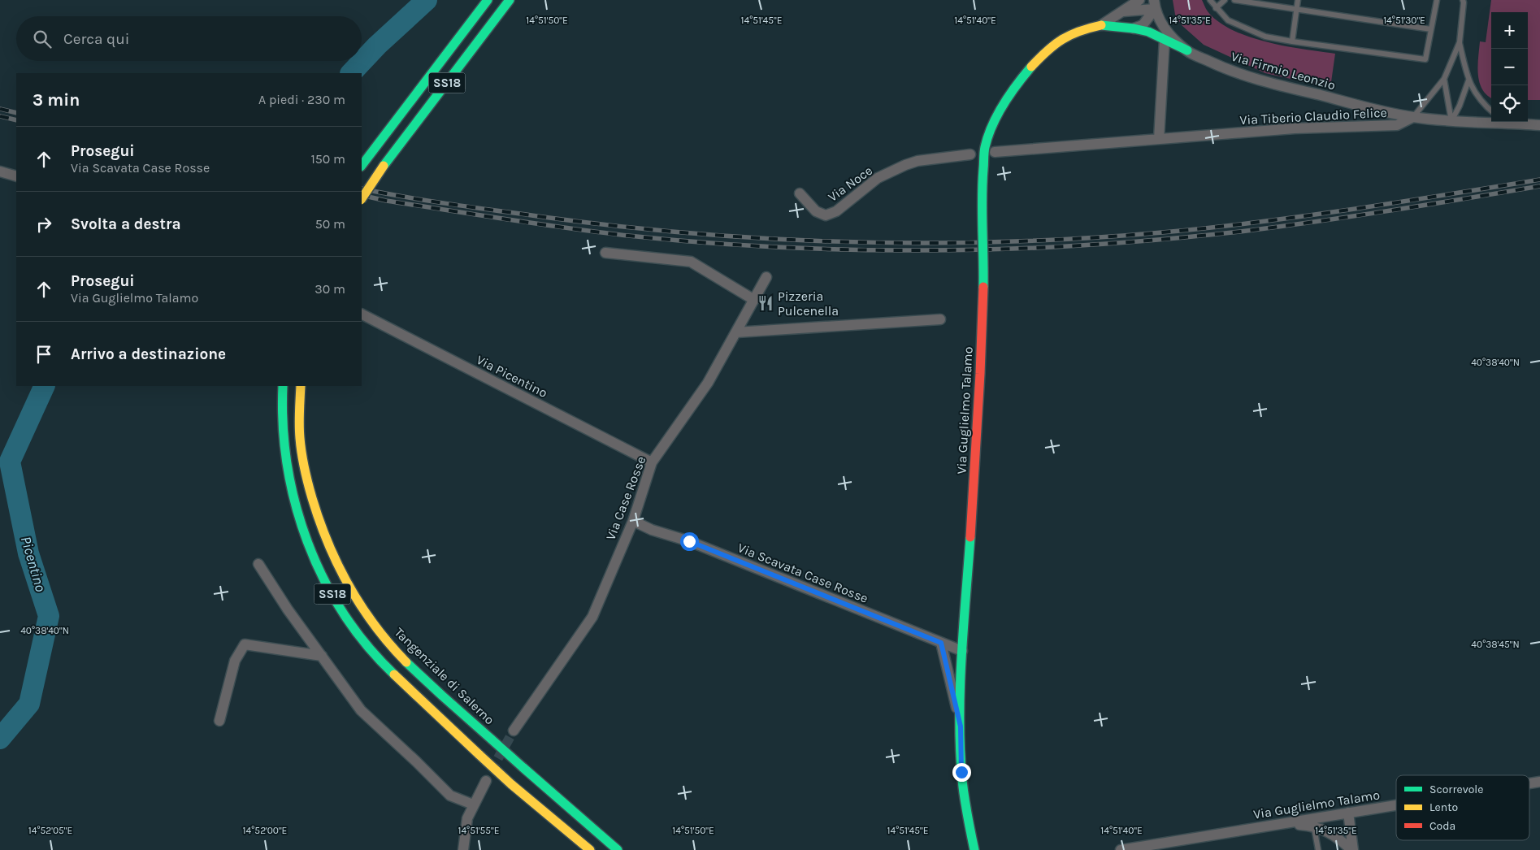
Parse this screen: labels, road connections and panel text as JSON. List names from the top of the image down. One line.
{"streets":{"main road":["SS18","Via Guglielmo Talamo","Tangenziale di Salerno"],"street":["Via Firmio Leonzio","Via Tiberio Claudio Felice","Via Noce","Via Picentino","Via Case Rosse","Via Scavata Case Rosse"]},"crossings":[["Via Firmio Leonzio","Via Tiberio Claudio Felice"],["Via Picentino","Via Case Rosse"],["Via Guglielmo Talamo","Via Scavata Case Rosse"],["Via Case Rosse","Via Scavata Case Rosse"]],"water":["Picentino"],"places":{"restaurant":["Pizzeria Pulcenella"]},"legend":["Scorrevole","Lento","Coda"],"page":{"map_buttons":["+","−"],"search":"Cerca qui","heading":["3 min","A piedi · 230 m"],"list":[["Prosegui","Via Scavata Case Rosse","150 m"],["Svolta a destra","50 m"],["Prosegui","Via Guglielmo Talamo","30 m"],"Arrivo a destinazione"]},"coordinates":["14°51'50\"E","14°51'45\"E","14°51'40\"E","14°51'35\"E","14°51'30\"E","40°38'40\"N","40°38'45\"N","14°52'05\"E","14°52'00\"E","14°51'55\"E"]}
